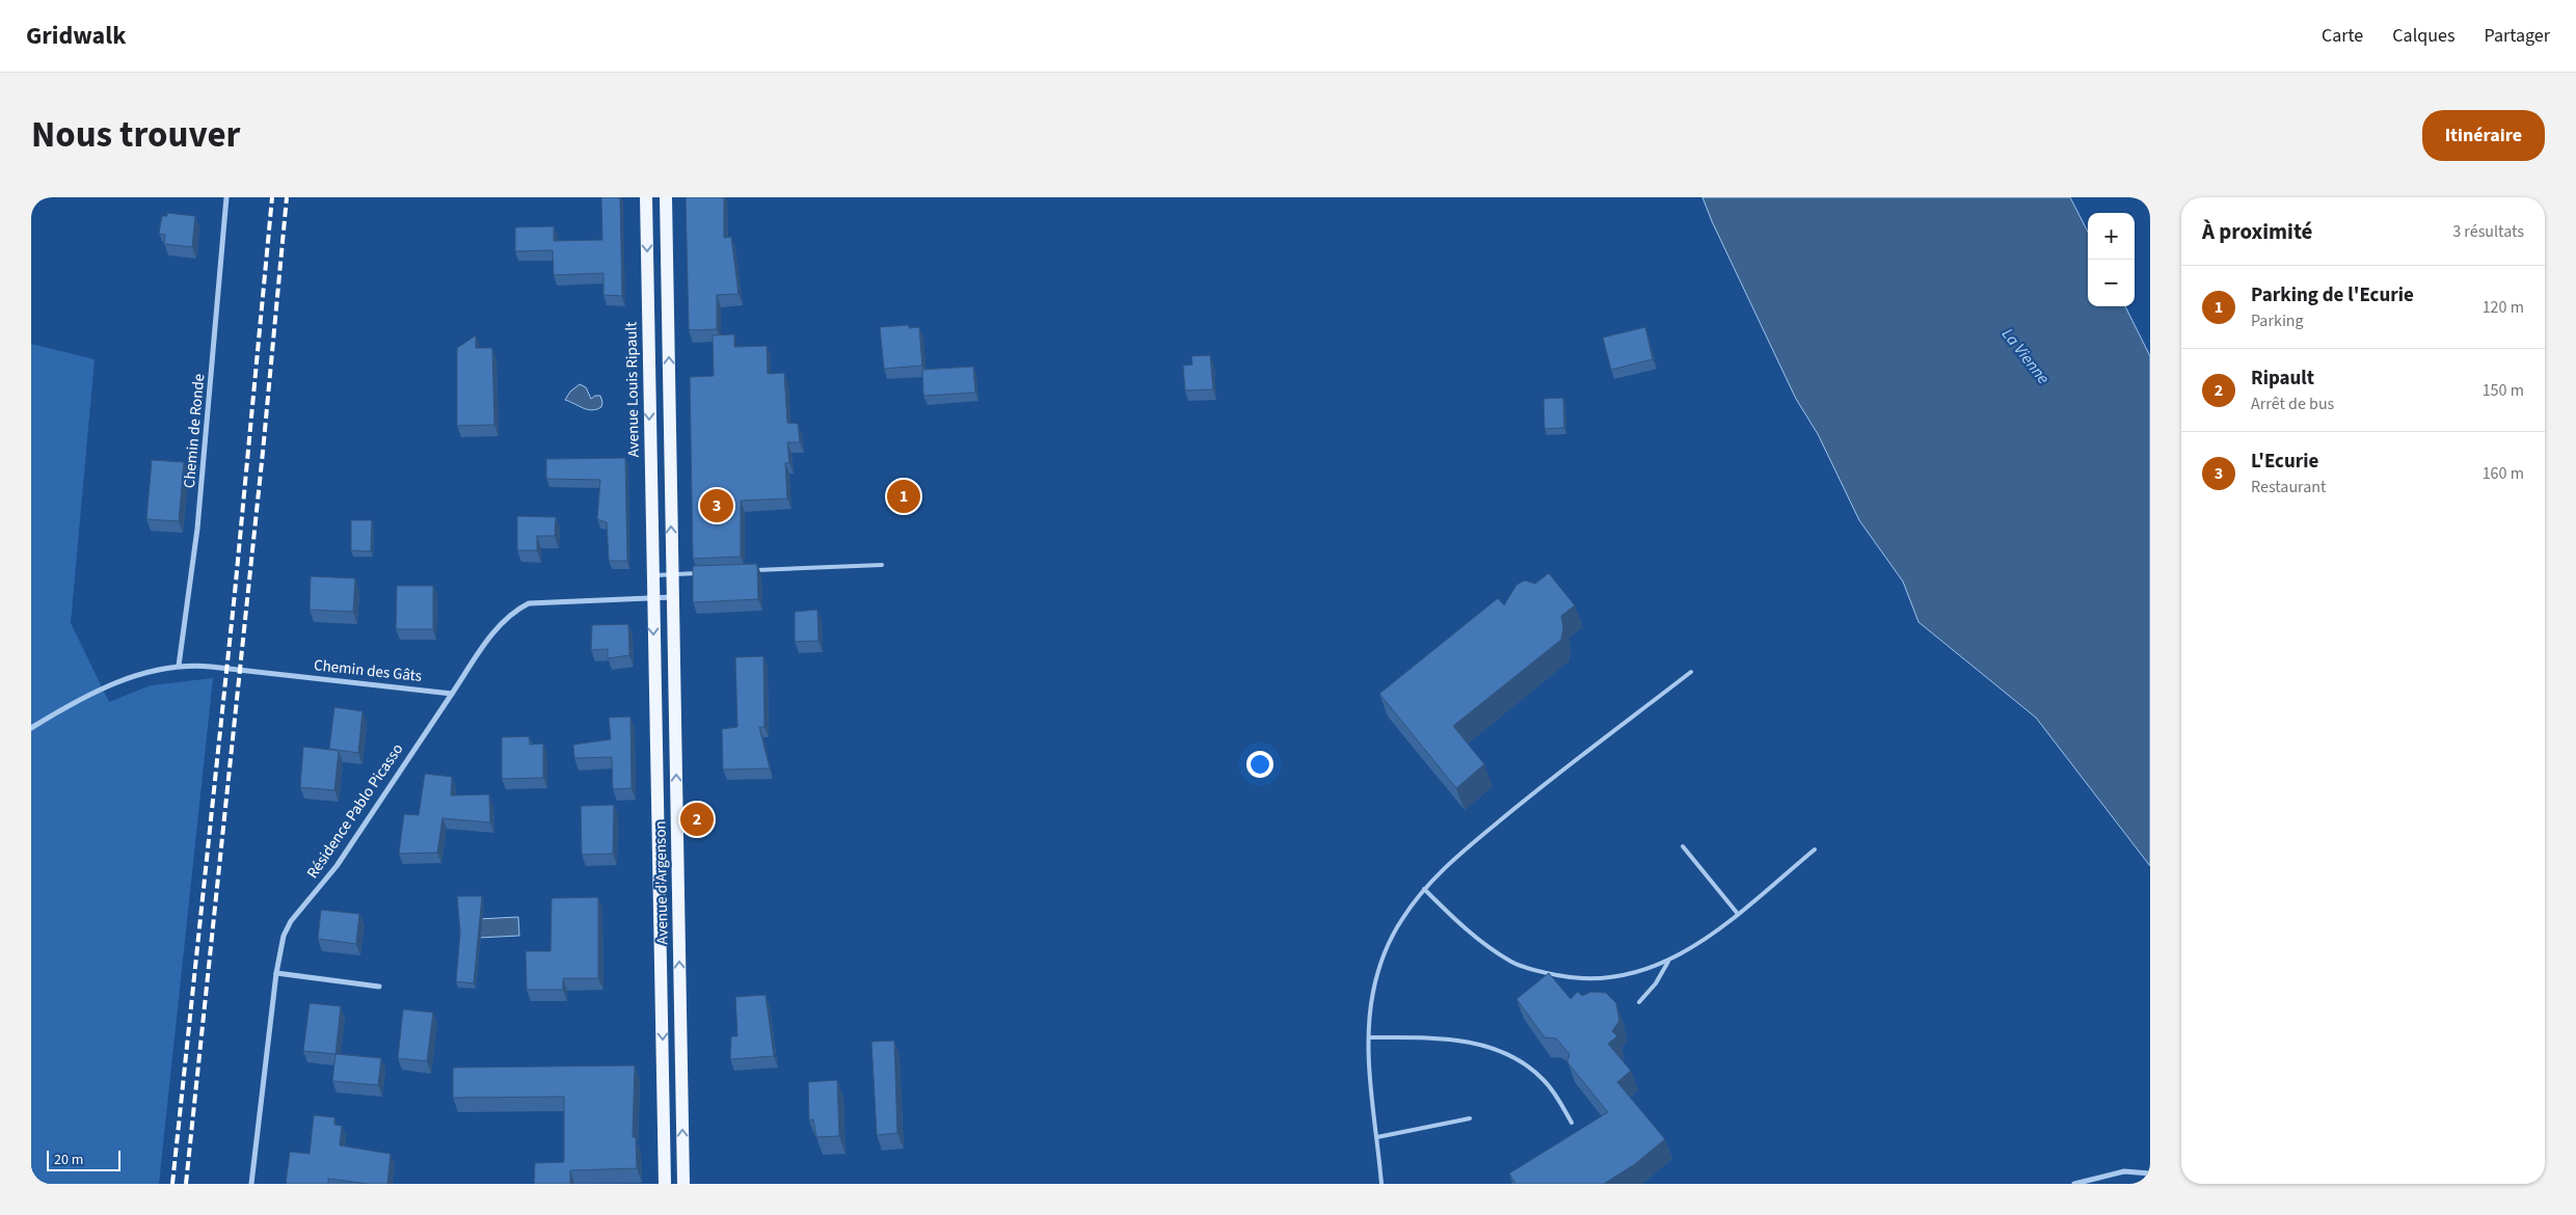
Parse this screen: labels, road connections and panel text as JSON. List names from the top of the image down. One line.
{"streets":{"main road":["Avenue Louis Ripault","Avenue d'Argenson"],"street":["Chemin de Ronde","Chemin des Gâts","Résidence Pablo Picasso"]},"crossings":[["Avenue Louis Ripault","Avenue d'Argenson"],["Chemin de Ronde","Chemin des Gâts"],["Chemin des Gâts","Résidence Pablo Picasso"]],"water":["La Vienne"],"scale_bar":"20 m","page":{"header":"Gridwalk","nav":["Carte","Calques","Partager"],"title":"Nous trouver","buttons":"Itinéraire","heading":["À proximité","3 résultats"],"map_buttons":["+","−"],"list":[{"mark":"1","name":"Parking de l'Ecurie","note":"Parking","value":"120 m"},{"mark":"2","name":"Ripault","note":"Arrêt de bus","value":"150 m"},{"mark":"3","name":"L'Ecurie","note":"Restaurant","value":"160 m"}],"pins":["1","3","2"],"scale":"20 m"}}
